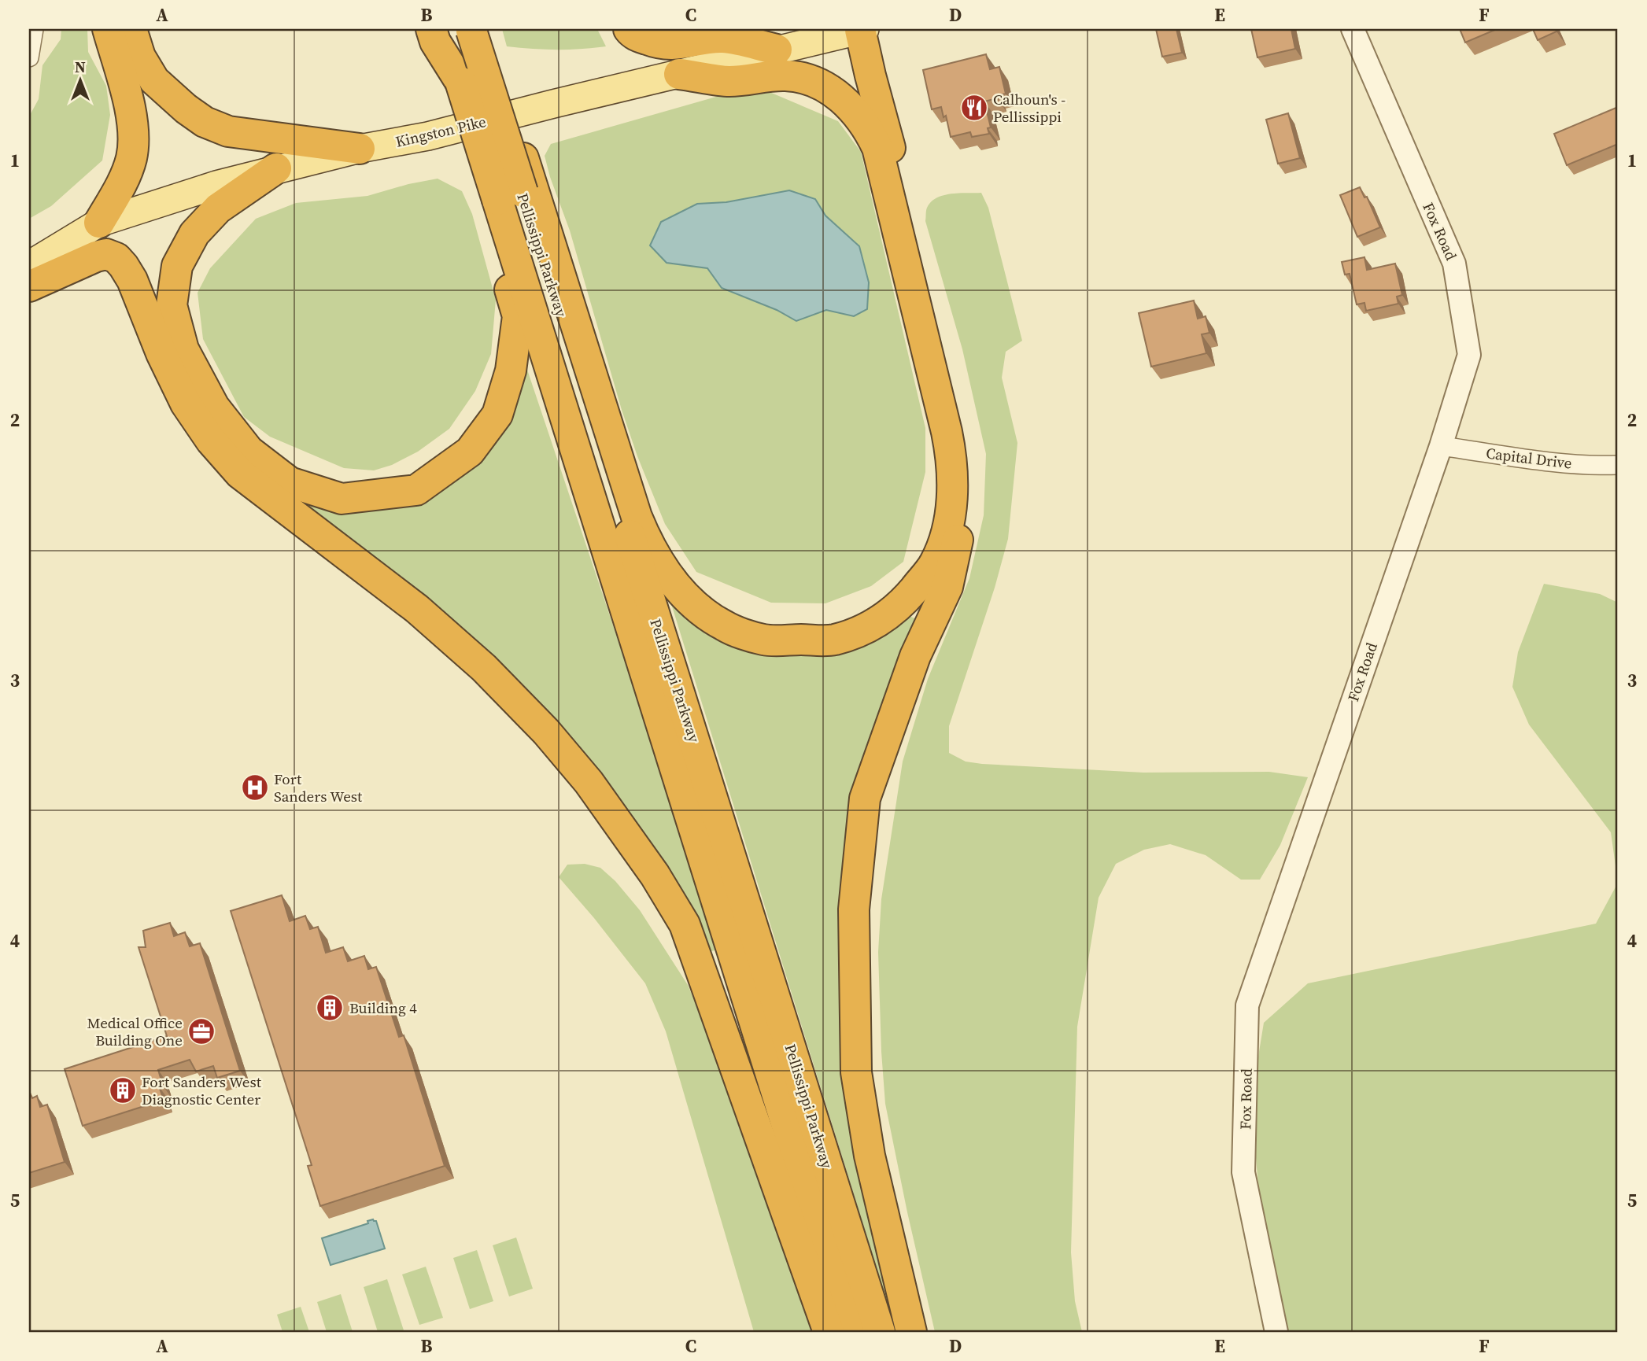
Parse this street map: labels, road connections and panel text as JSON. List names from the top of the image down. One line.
{"streets":{"highway":["Pellissippi Parkway"],"main road":["Kingston Pike"],"street":["Fox Road","Capital Drive"]},"crossings":[["Fox Road","Capital Drive"]],"places":{"restaurant":["Calhoun's - Pellissippi"],"hospital":["Fort Sanders West"],"building":["Building 4","Fort Sanders West Diagnostic Center"],"office":["Medical Office Building One"]},"north":"top","grid":{"columns":["A","B","C","D","E","F"],"rows":["1","2","3","4","5"]}}
